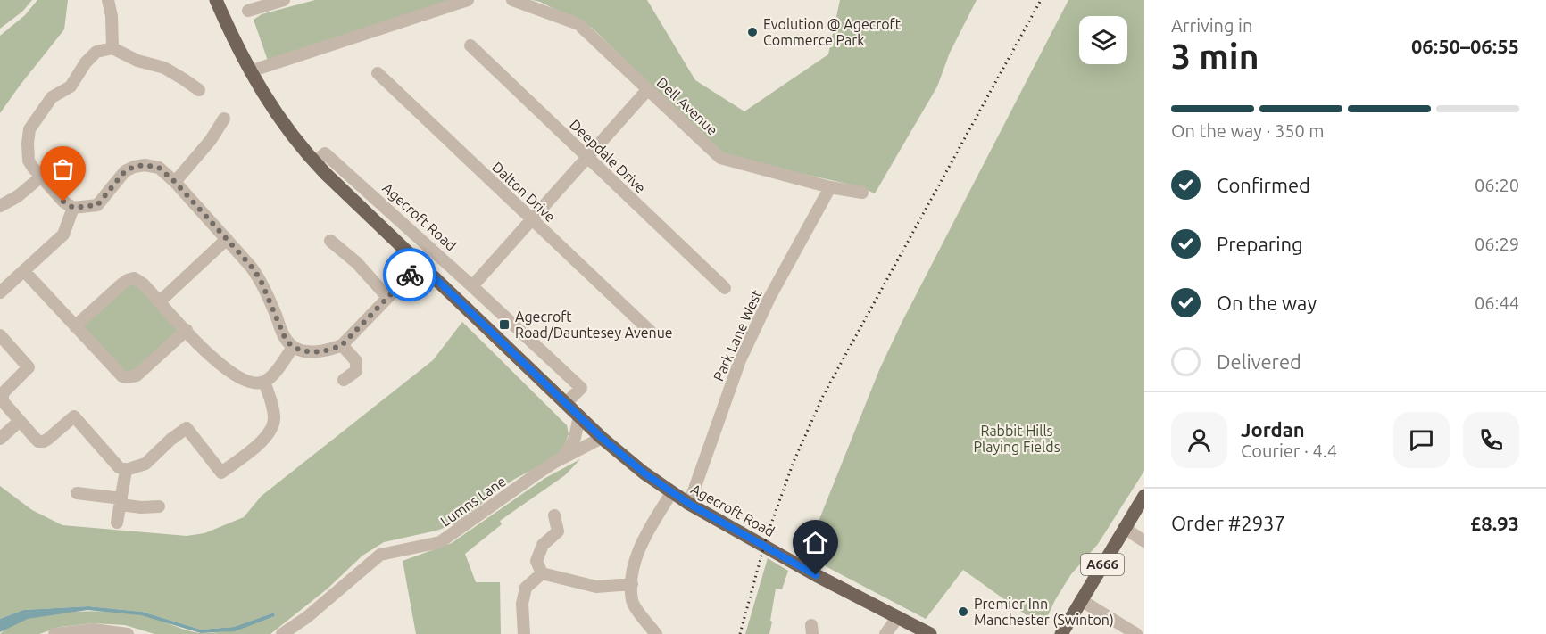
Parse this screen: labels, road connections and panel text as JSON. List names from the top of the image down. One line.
{"streets":{"main road":["Agecroft Road","A666"],"street":["Dell Avenue","Deepdale Drive","Dalton Drive","Park Lane West","Lumns Lane"]},"crossings":[["Dell Avenue","Park Lane West"],["Agecroft Road","Park Lane West"],["Agecroft Road","Lumns Lane"]],"parks":["Rabbit Hills Playing Fields"],"places":{"other":["Evolution @ Agecroft Commerce Park","Premier Inn Manchester (Swinton)"],"transit":["Agecroft Road/Dauntesey Avenue"]},"page":{"heading":["3 min","Arriving in","06:50–06:55"],"panel":["Jordan","Courier · 4.4","Order #2937","£8.93"],"bar":"On the way · 350 m","list":[["Confirmed","06:20"],["Preparing","06:29"],["On the way","06:44"],"Delivered"]}}
